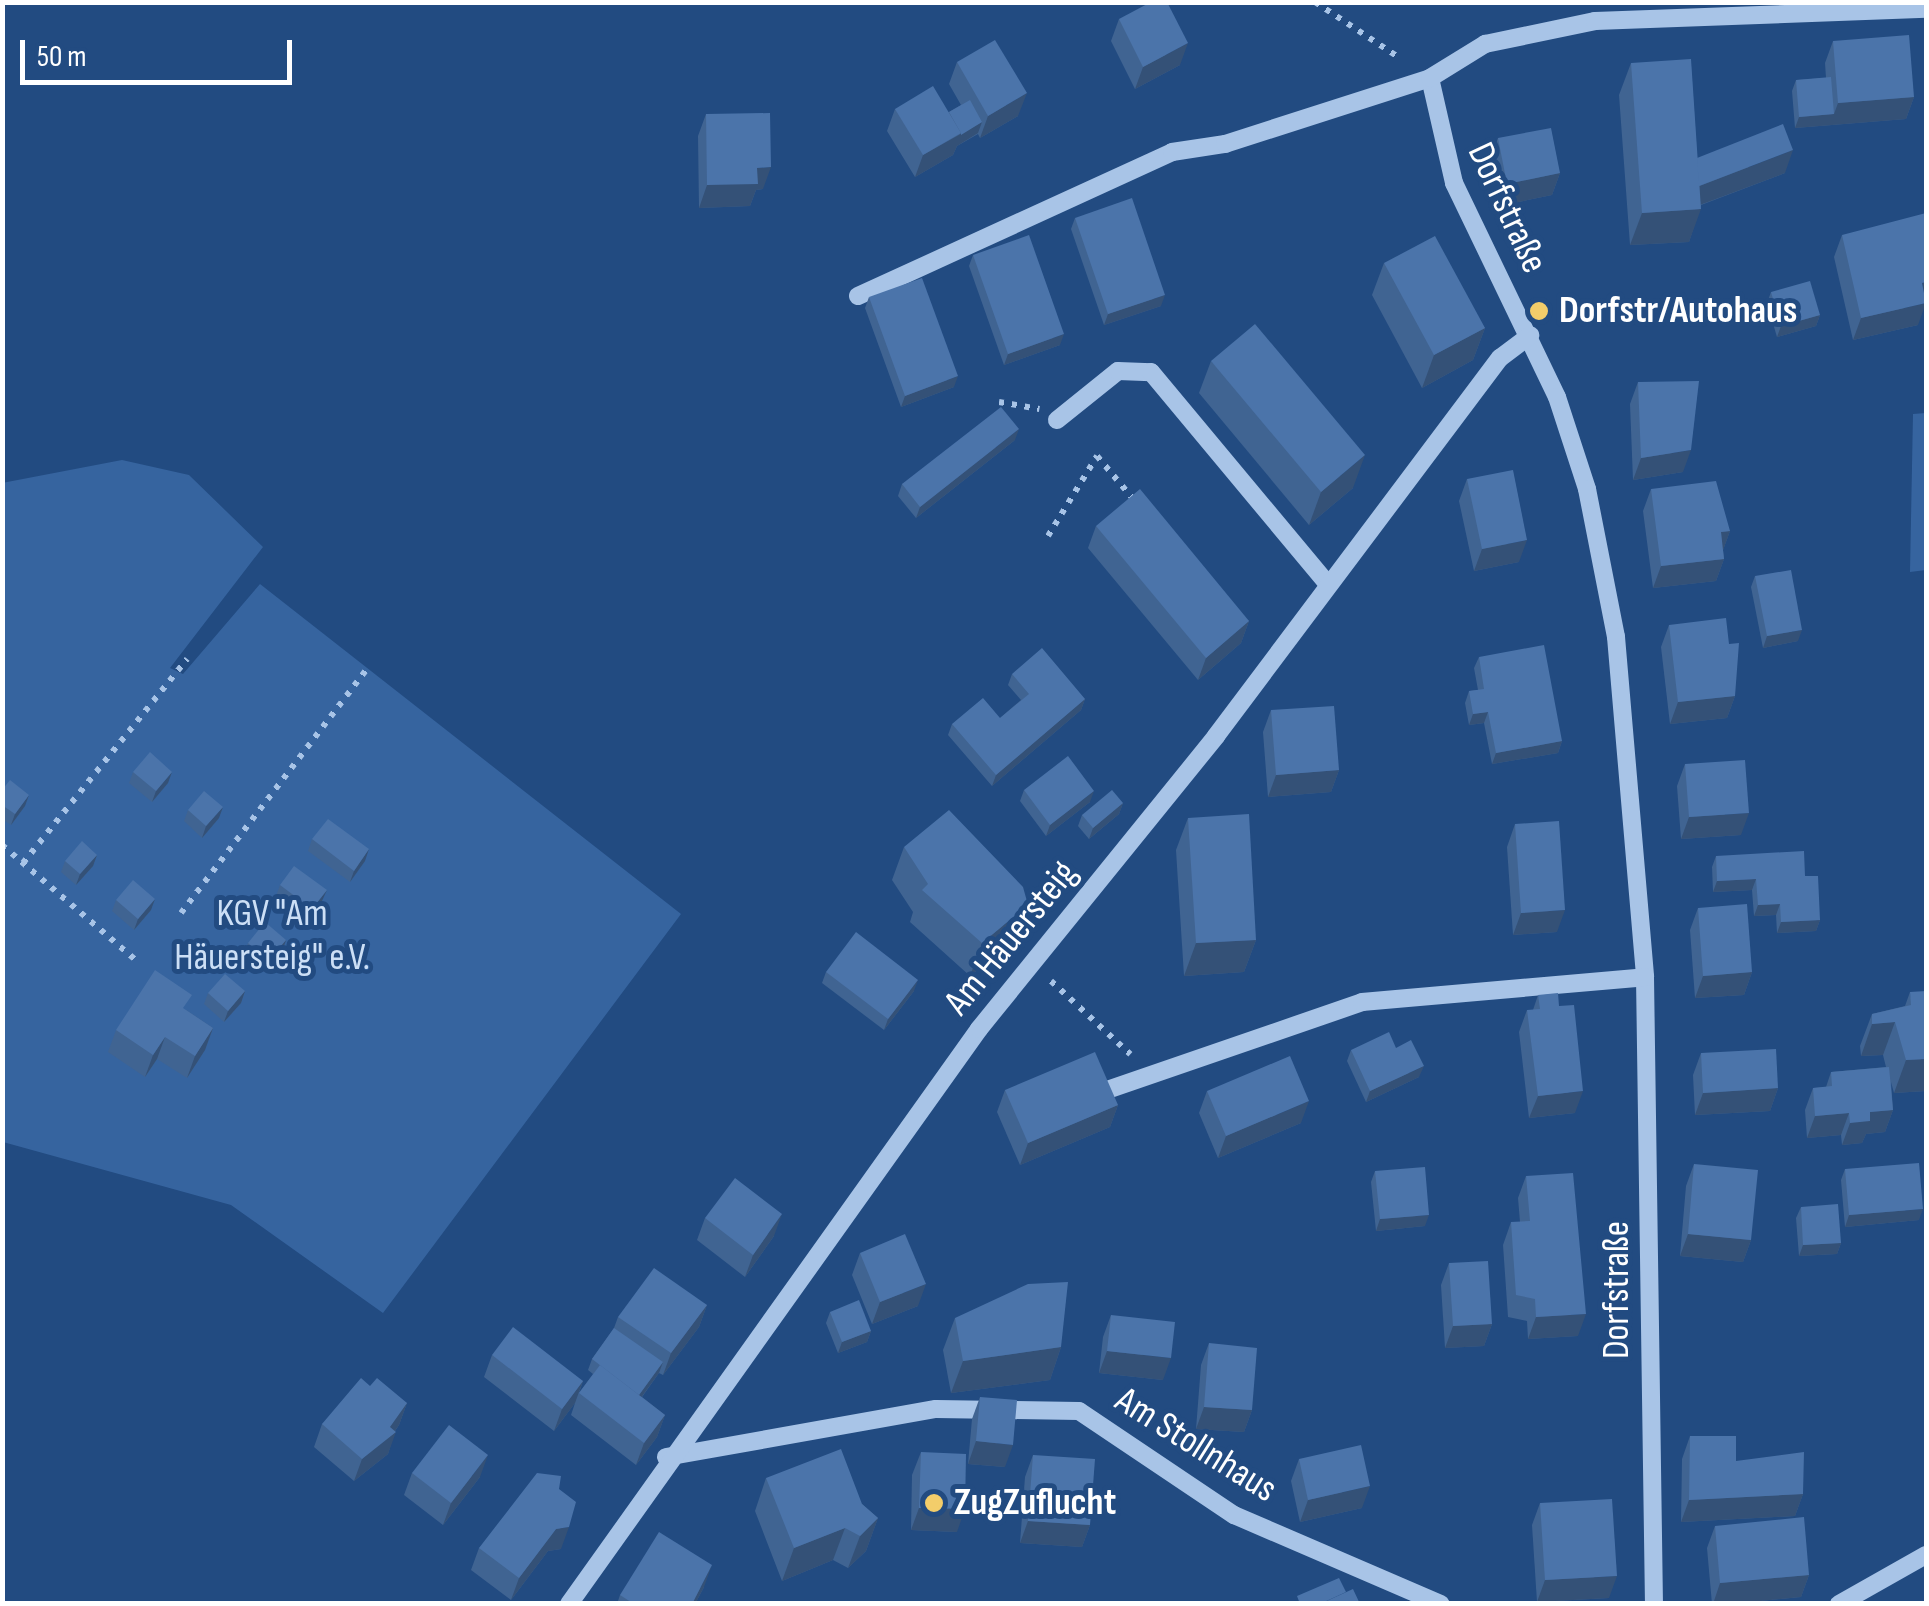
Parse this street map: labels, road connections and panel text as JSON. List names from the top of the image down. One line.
{"streets":{"street":["Dorfstraße","Am Häuersteig","Am Stollnhaus"]},"crossings":[["Dorfstraße","Am Häuersteig"],["Am Häuersteig","Am Stollnhaus"]],"parks":["KGV \"Am Häuersteig\" e.V."],"places":["Dorfstr/Autohaus","ZugZuflucht"],"scale_bar":"50 m"}
